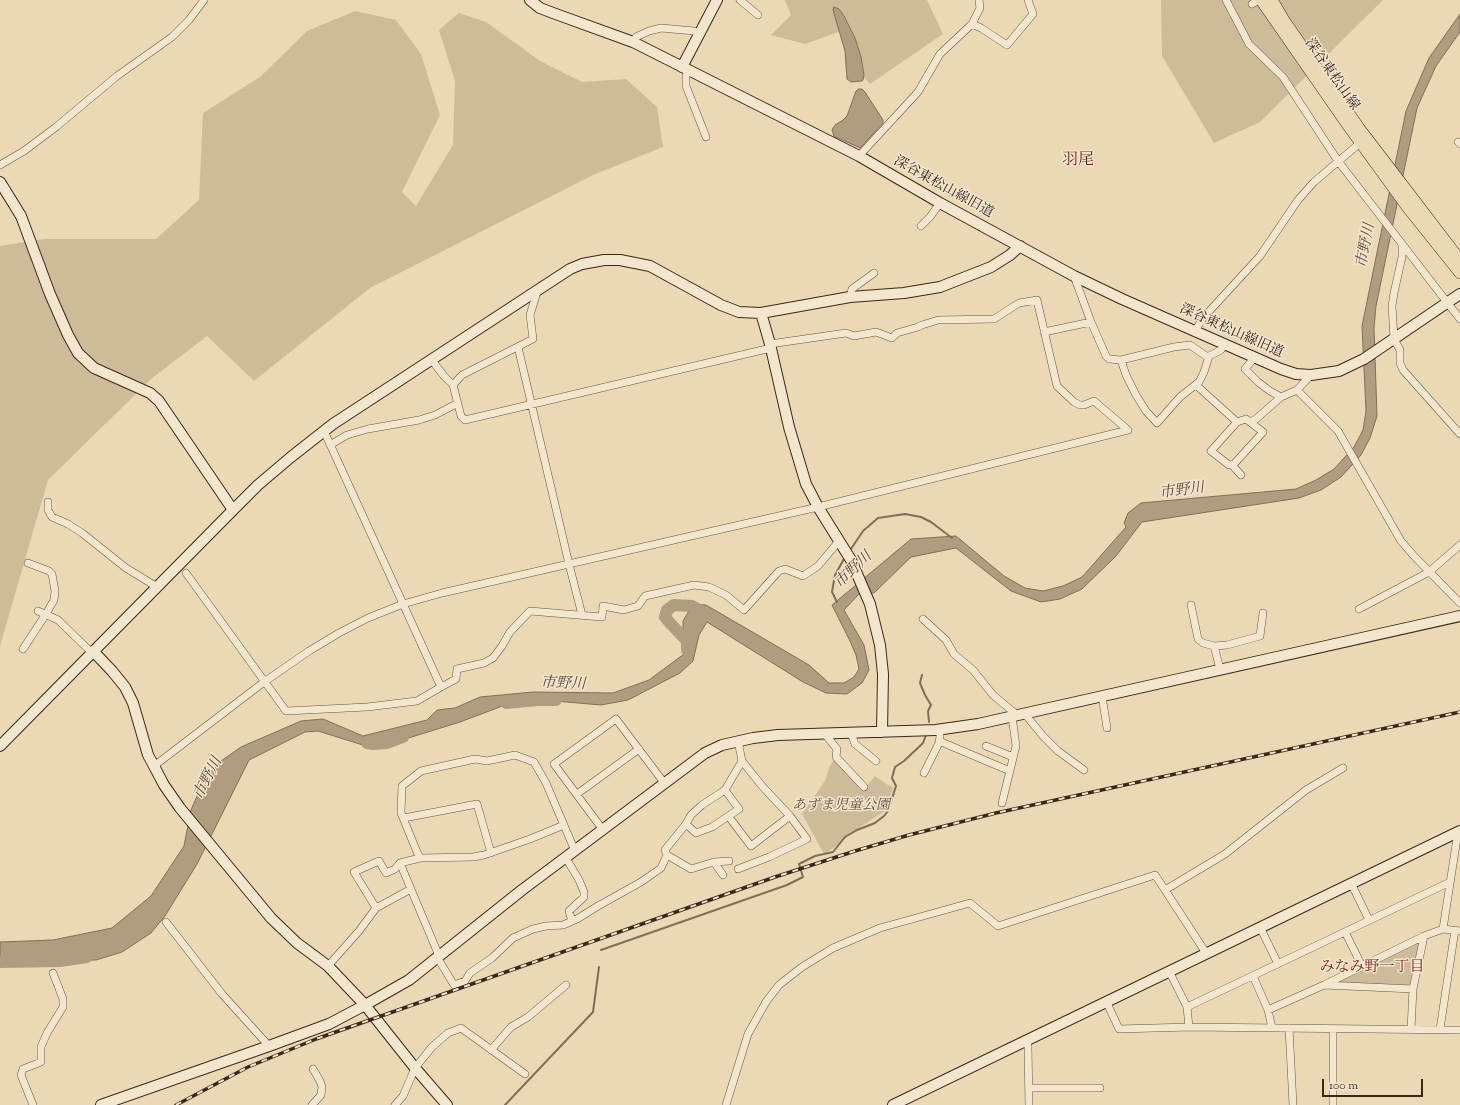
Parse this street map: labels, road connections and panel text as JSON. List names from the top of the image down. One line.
{"streets":{"main road":["深谷東松山線"],"street":["深谷東松山線旧道"]},"districts":["羽尾","みなみ野一丁目"],"water":["市野川"],"parks":["あずま児童公園"],"scale_bar":"100 m"}
